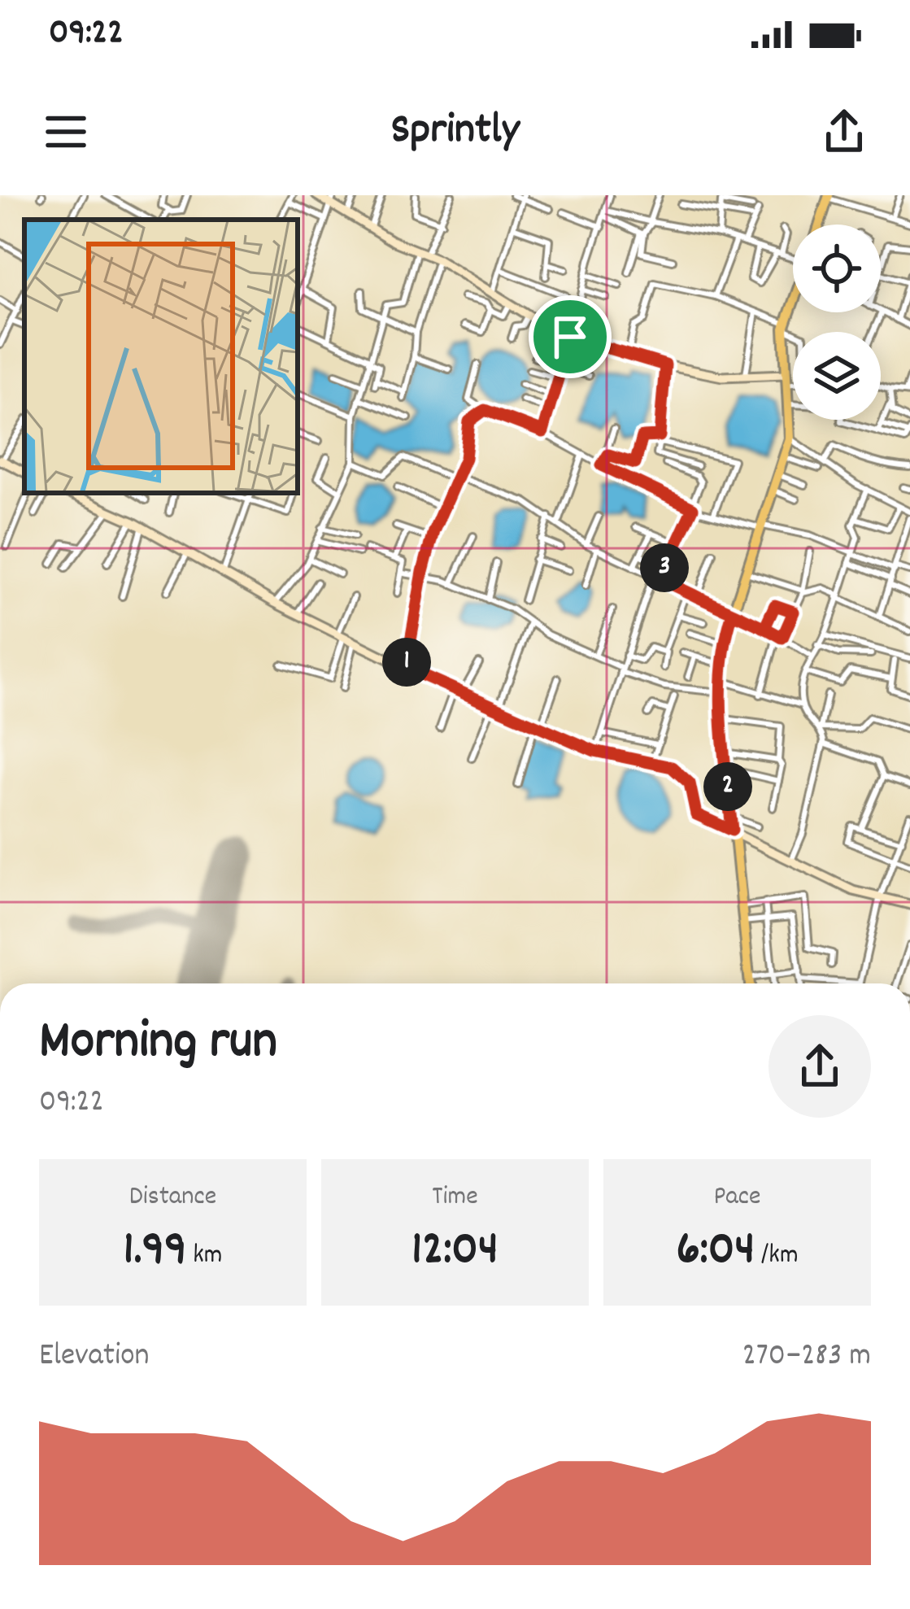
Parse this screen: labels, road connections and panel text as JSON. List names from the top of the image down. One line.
{"page":{"status":"09:22","header":"Sprintly","pins":["3","1","2"],"heading":["Morning run","09:22"],"stats":[["Distance","1.99 km"],["Time","12:04"],["Pace","6:04 /km"]],"chart":["Elevation","270–283 m"]}}
